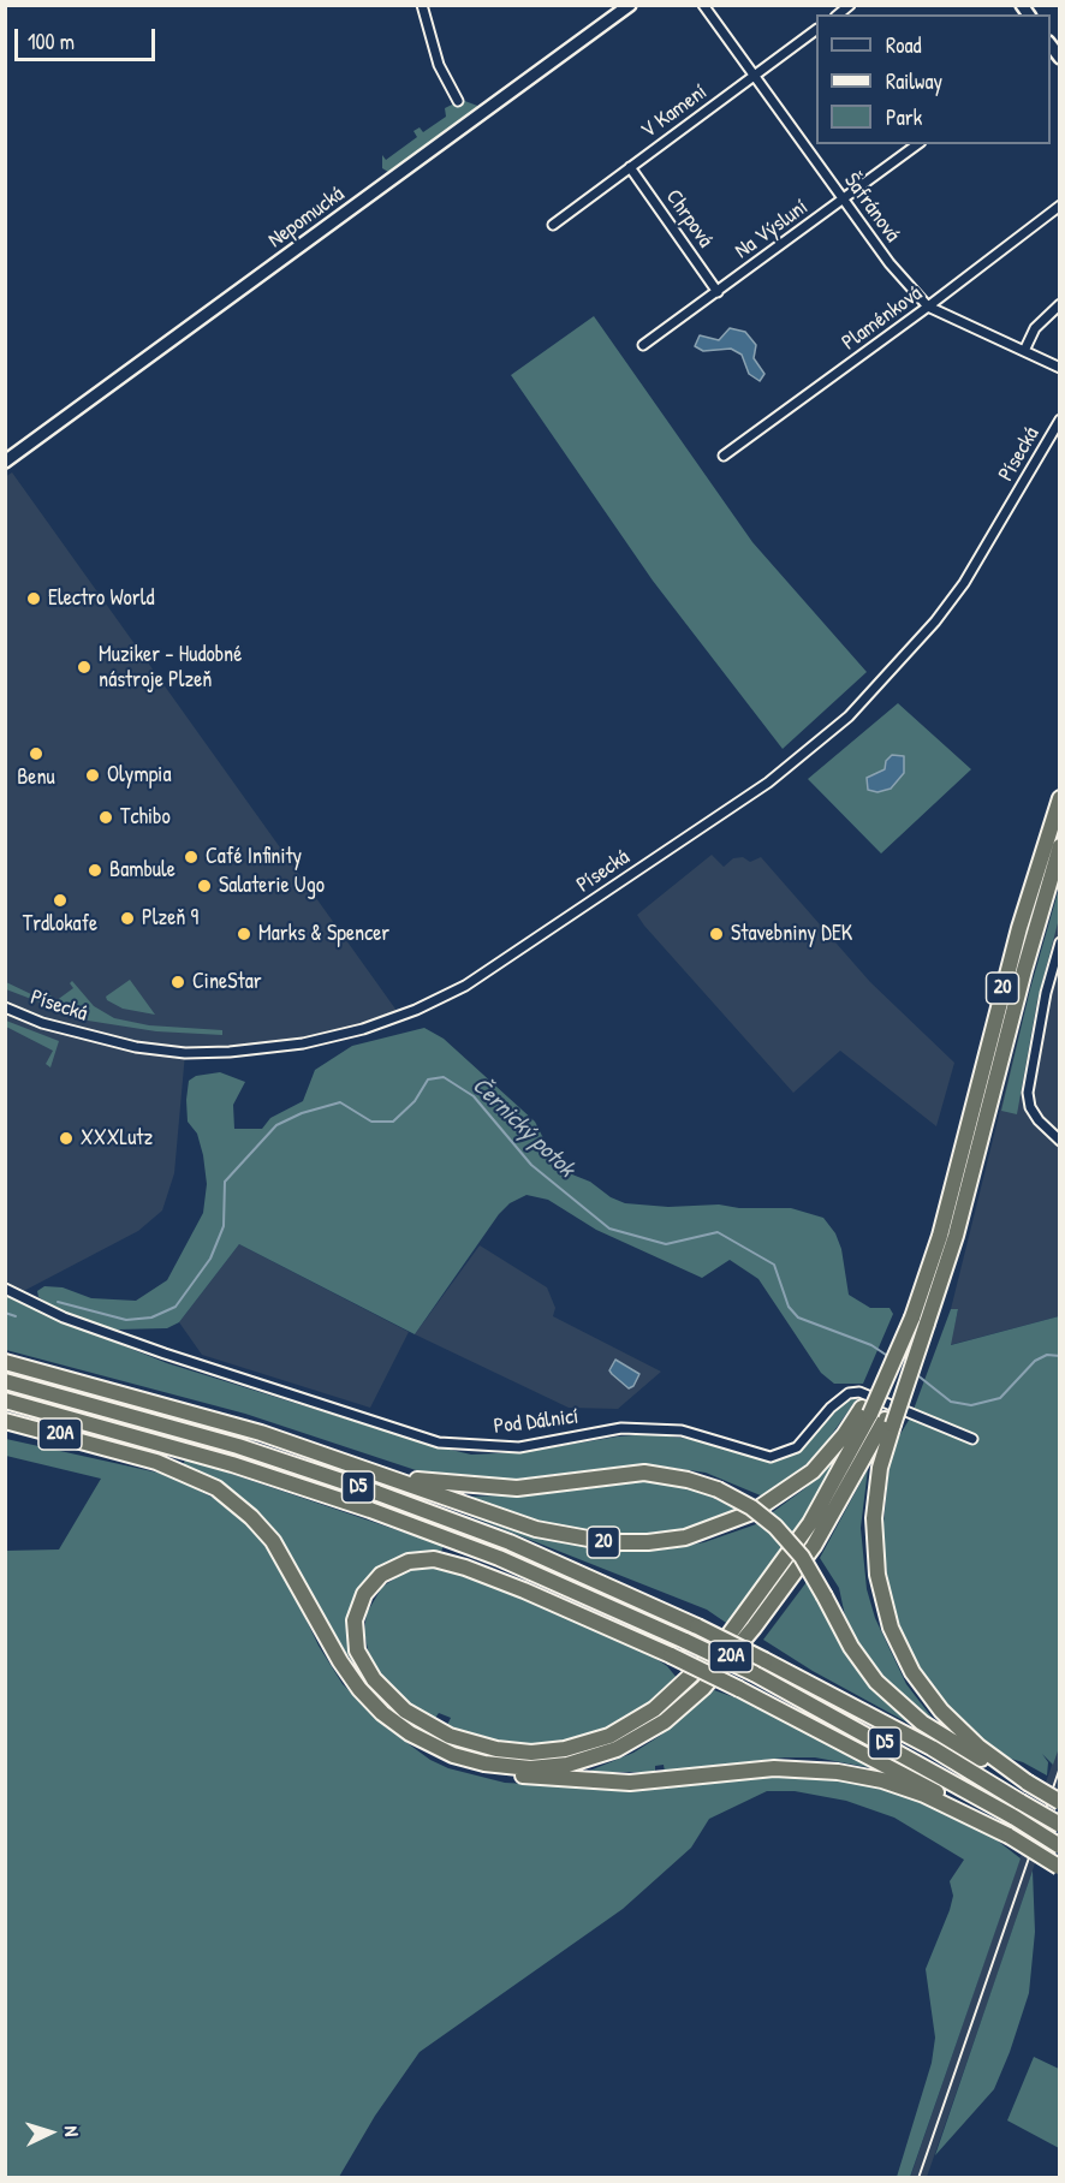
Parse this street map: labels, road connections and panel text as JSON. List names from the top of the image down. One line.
{"streets":{"highway":["20","20A","D5"],"street":["V Kamení","Šafránová","Nepomucká","Chrpová","Na Výsluní","Plaménková","Písecká","Pod Dálnicí"]},"crossings":[["V Kamení","Šafránová"],["V Kamení","Chrpová"],["Šafránová","Na Výsluní"],["Šafránová","Plaménková"],["Chrpová","Na Výsluní"],["20","20A"]],"water":["Černický potok"],"places":["Electro World","Muziker - Hudobné nástroje Plzeň","Benu","Olympia","Tchibo","Café Infinity","Bambule","Salaterie Ugo","Trdlokafe","Plzeň 9","Marks & Spencer","Stavebniny DEK","CineStar","XXXLutz"],"legend":["Road","Railway","Park"],"scale_bar":"100 m","north":"right"}
